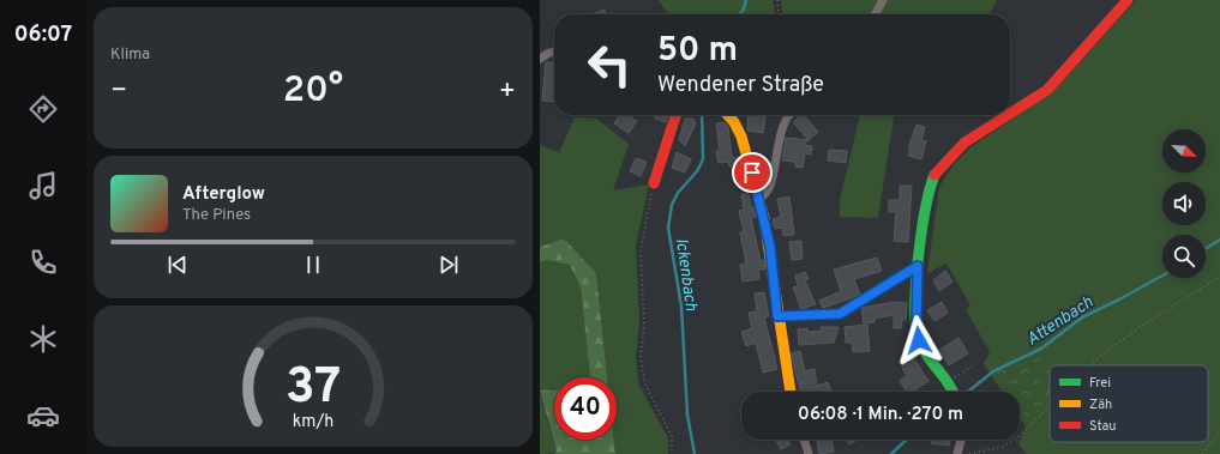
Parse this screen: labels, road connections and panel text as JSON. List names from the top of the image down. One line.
{"water":["Ickenbach","Attenbach"],"legend":["Frei","Zäh","Stau"],"north":"bottom right","page":{"tabs":"06:07","tile":"Klima","turn":["50 m","Wendener Straße"],"heat":["−","20°","+"],"song":["Afterglow","The Pines"],"limit":"40","trip":"06:08 · 1 Min. · 270 m","gauge":["37","km/h"]}}
